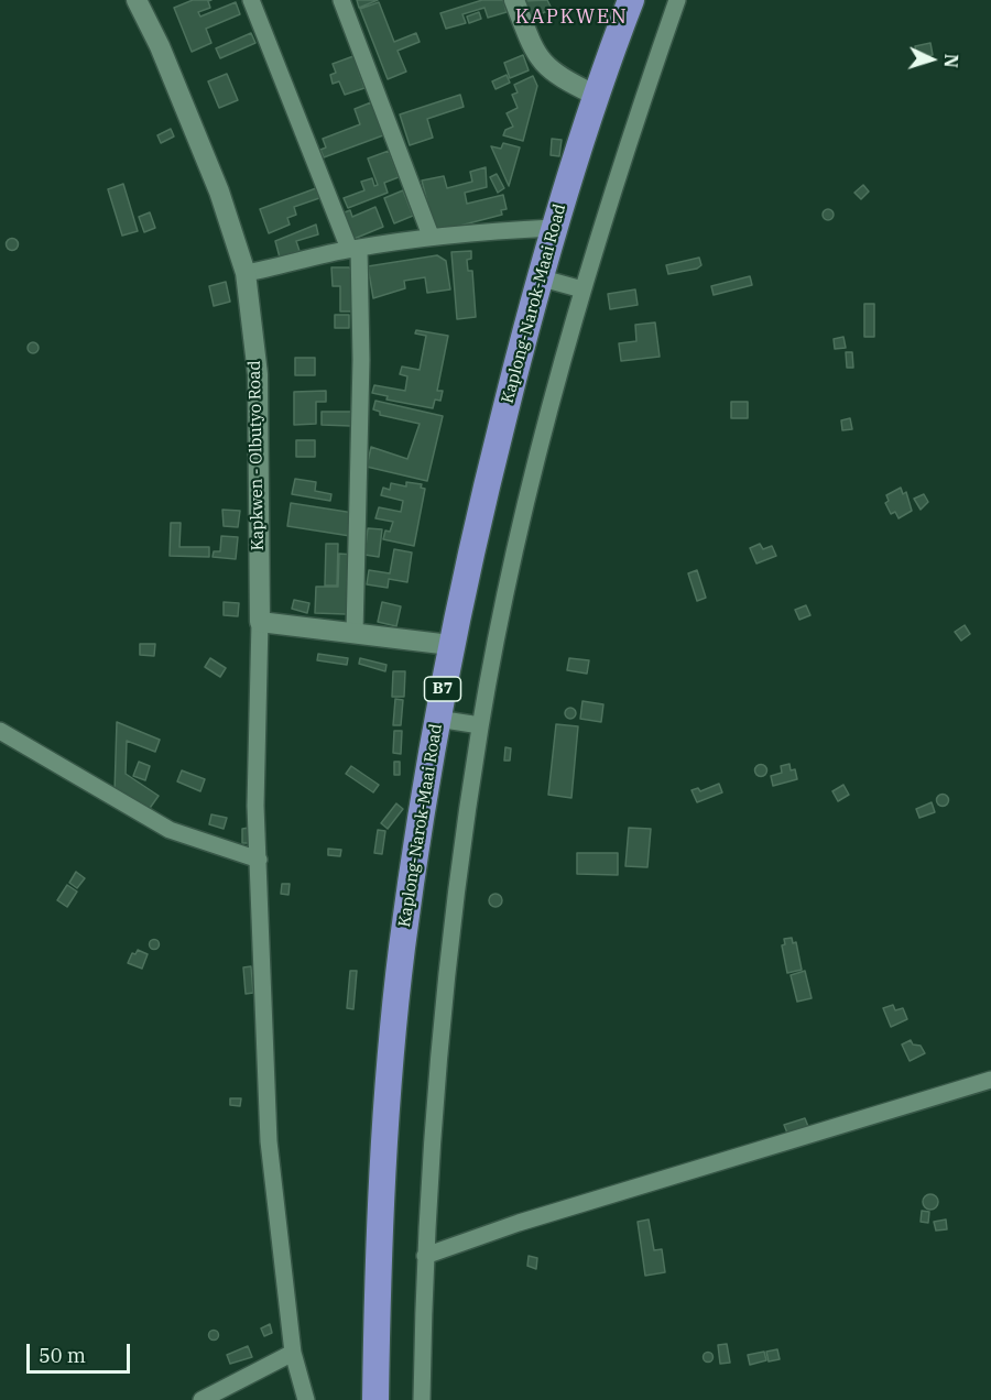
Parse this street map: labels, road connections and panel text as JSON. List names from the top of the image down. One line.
{"streets":{"highway":["Kaplong-Narok-Maai Road","B7"],"street":["Kapkwen - Olbutyo Road"]},"districts":["KAPKWEN"],"scale_bar":"50 m","north":"right"}
